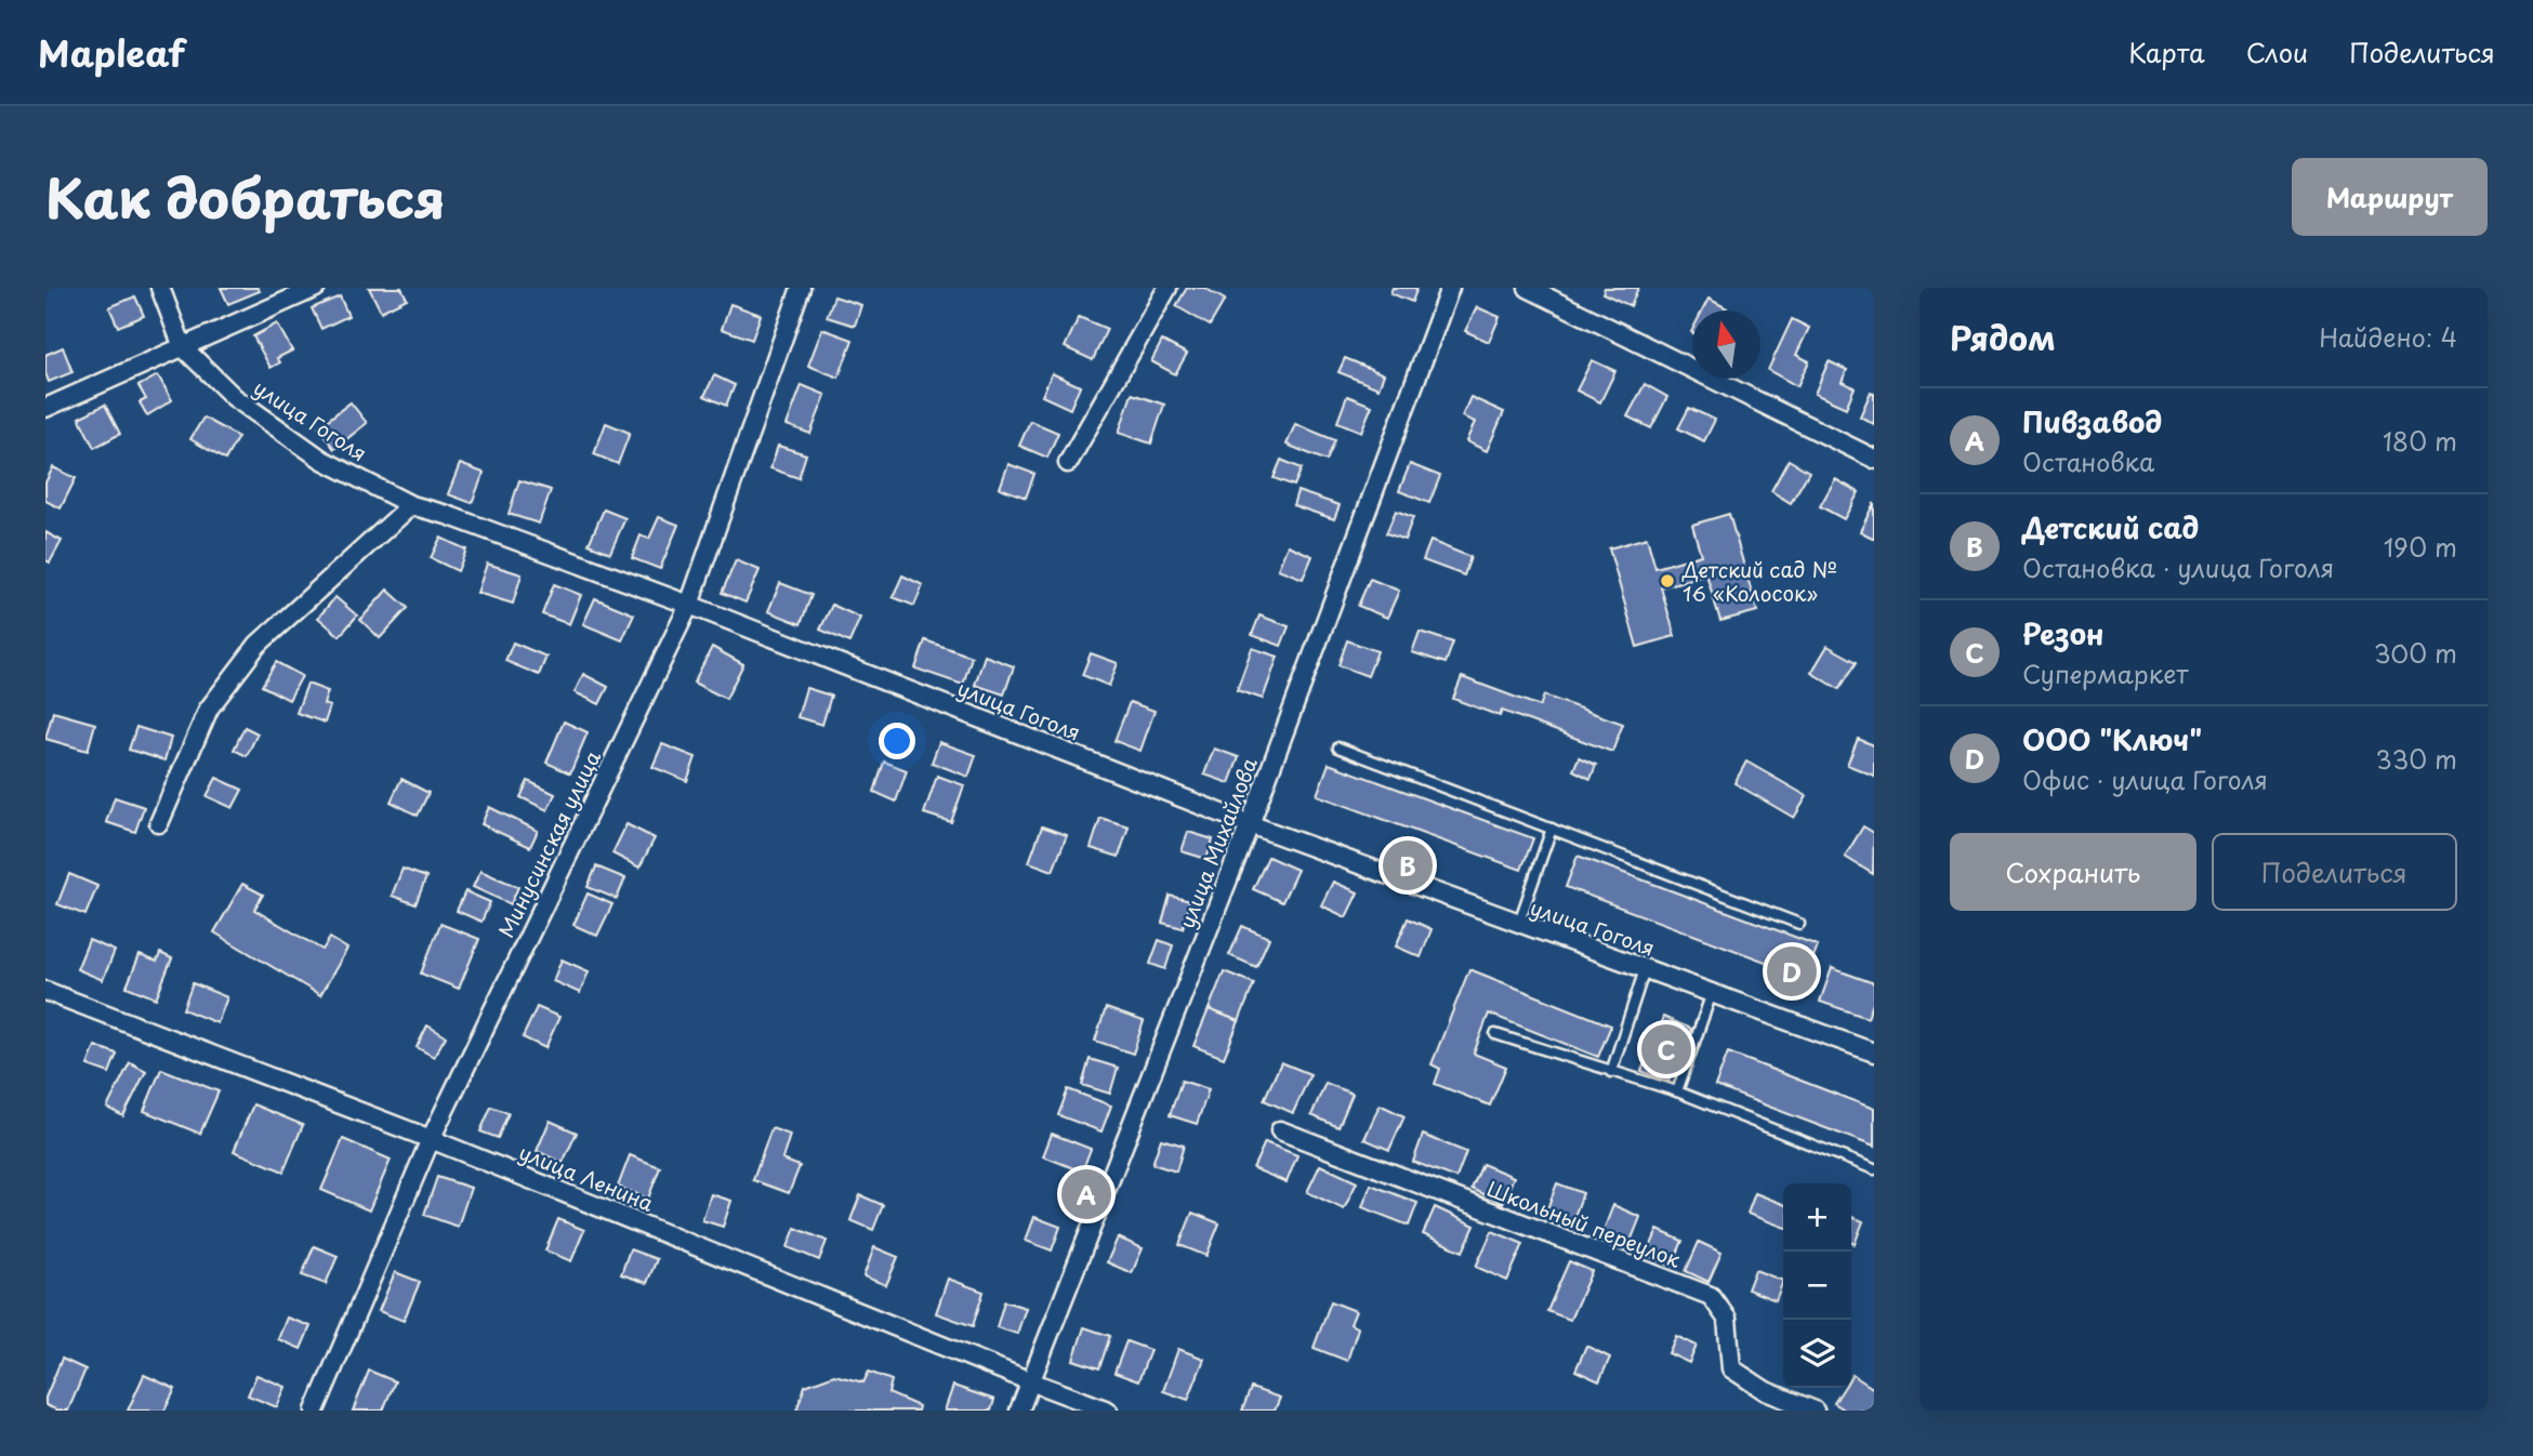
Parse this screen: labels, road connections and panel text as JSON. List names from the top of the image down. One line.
{"streets":{"street":["улица Гоголя","улица Михайлова","Минусинская улица","улица Ленина","Школьный переулок"]},"crossings":[["улица Гоголя","улица Михайлова"],["улица Гоголя","Минусинская улица"],["улица Михайлова","улица Ленина"],["Минусинская улица","улица Ленина"]],"places":["Детский сад № 16 «Колосок»"],"north":"top","page":{"header":"Mapleaf","nav":["Карта","Слои","Поделиться"],"title":"Как добраться","buttons":["Маршрут",["Сохранить","Поделиться"]],"heading":["Рядом","Найдено: 4"],"list":[{"mark":"A","name":"Пивзавод","note":"Остановка","value":"180 m"},{"mark":"B","name":"Детский сад","note":"Остановка · улица Гоголя","value":"190 m"},{"mark":"C","name":"Резон","note":"Супермаркет","value":"300 m"},{"mark":"D","name":"ООО \"Ключ\"","note":"Офис · улица Гоголя","value":"330 m"}],"pins":["B","D","C","A"],"map_buttons":["+","−"]}}
